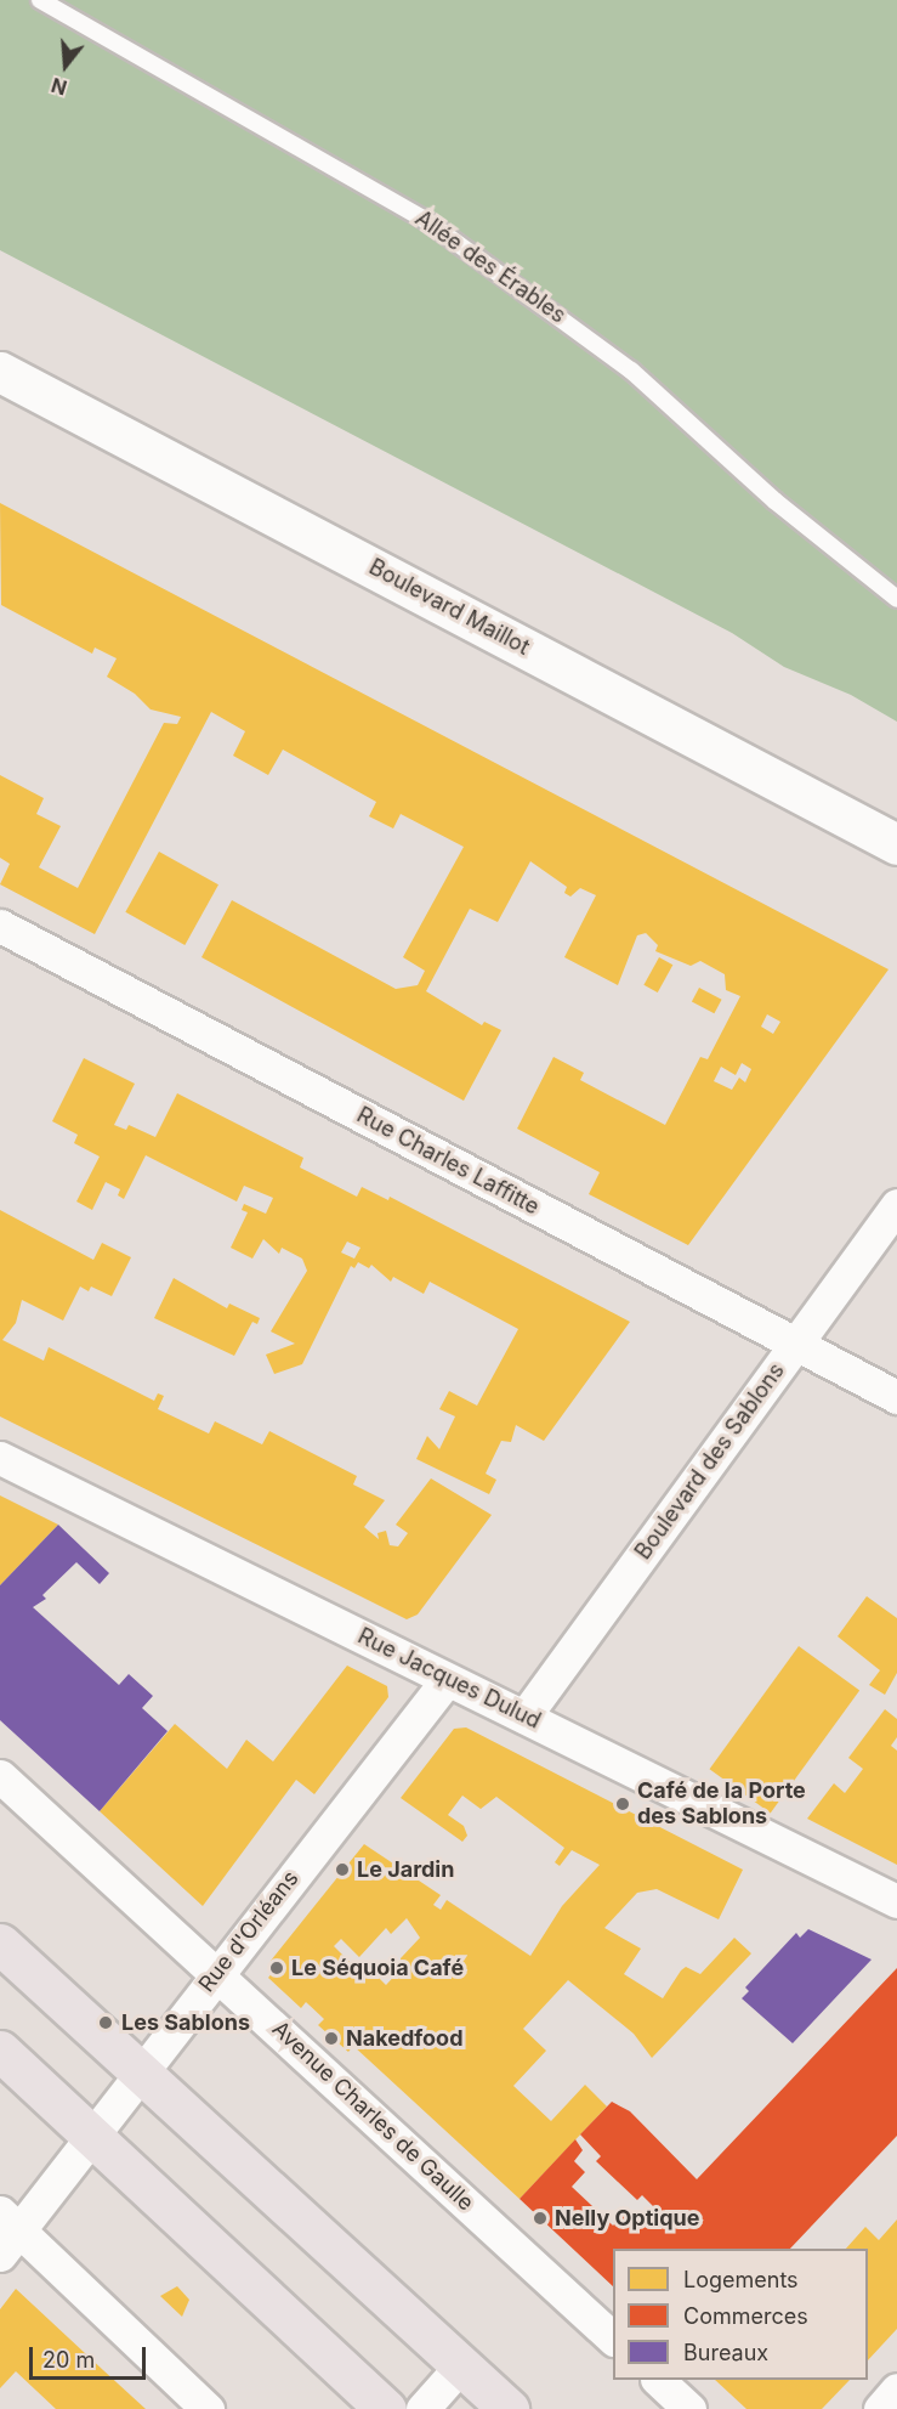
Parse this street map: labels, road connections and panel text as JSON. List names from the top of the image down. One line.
{"streets":{"main road":["Boulevard Maillot"],"street":["Rue Charles Laffitte","Boulevard des Sablons","Rue Jacques Dulud","Rue d'Orléans","Avenue Charles de Gaulle"],"lane":["Allée des Érables"]},"crossings":[["Rue Charles Laffitte","Boulevard des Sablons"],["Boulevard des Sablons","Rue Jacques Dulud"],["Rue Jacques Dulud","Rue d'Orléans"],["Rue d'Orléans","Avenue Charles de Gaulle"]],"places":["Café de la Porte des Sablons","Le Jardin","Le Séquoia Café","Les Sablons","Nakedfood","Nelly Optique"],"legend":["Logements","Commerces","Bureaux"],"scale_bar":"20 m","north":"bottom"}
